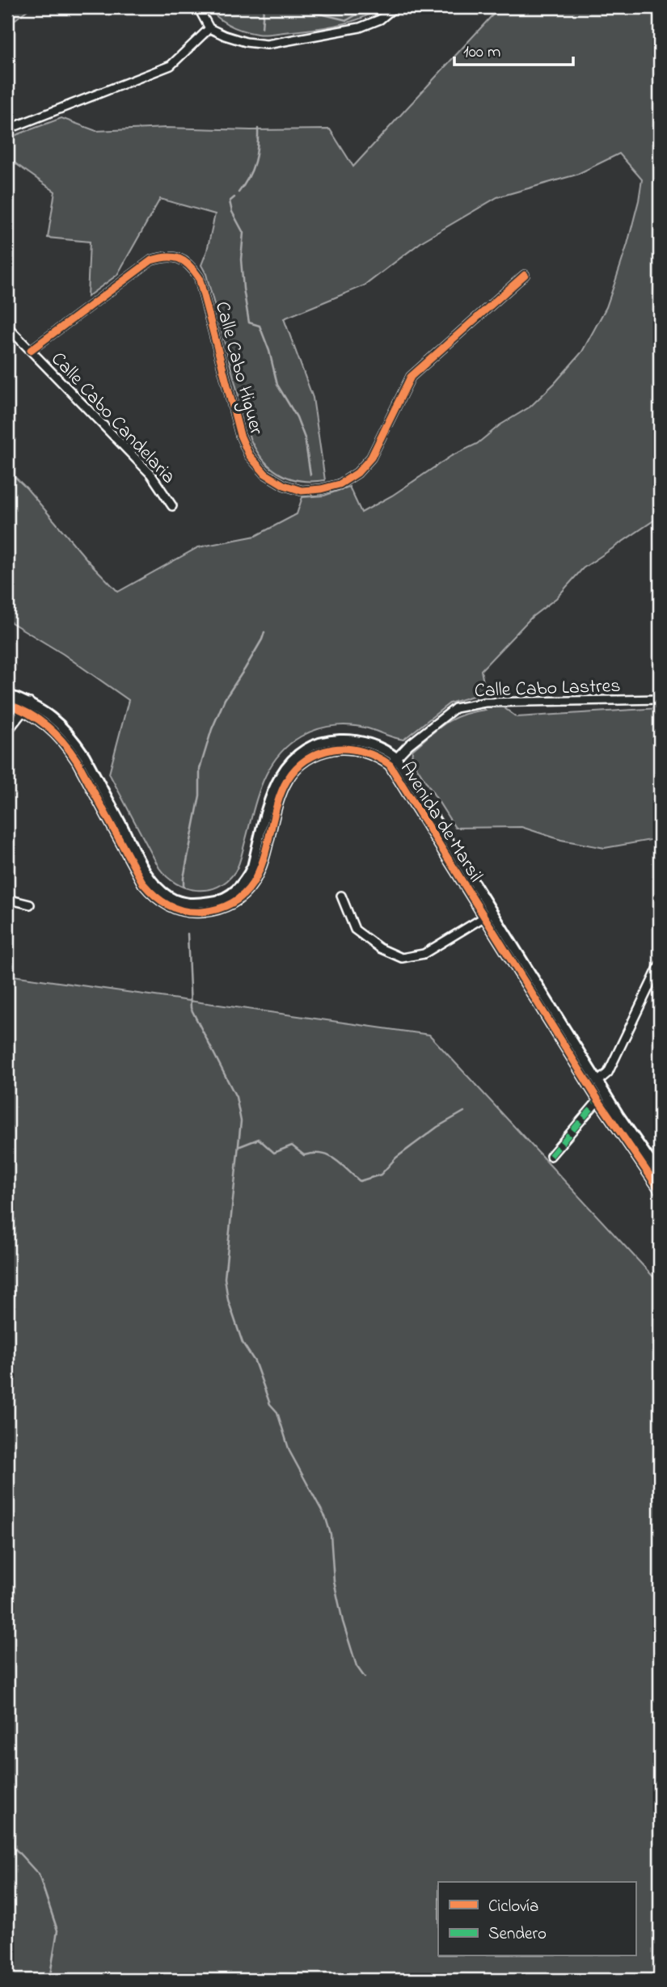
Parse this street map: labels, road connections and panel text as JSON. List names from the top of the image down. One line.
{"streets":{"street":["Calle Cabo Higuer","Calle Cabo Candelaria","Calle Cabo Lastres","Avenida de Marsil"]},"crossings":[["Calle Cabo Higuer","Calle Cabo Candelaria"],["Calle Cabo Lastres","Avenida de Marsil"]],"legend":["Ciclovía","Sendero"],"scale_bar":"100 m"}
